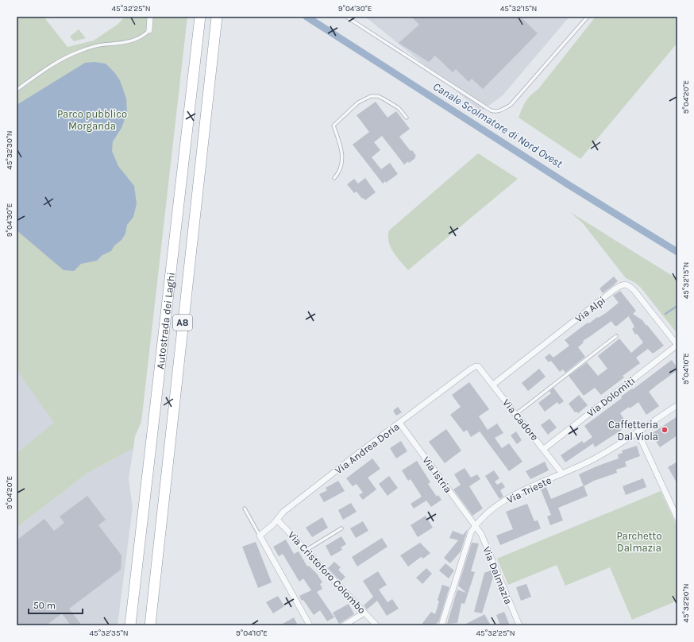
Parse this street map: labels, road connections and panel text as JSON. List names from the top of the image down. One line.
{"streets":{"highway":["Autostrada dei Laghi","A8"],"street":["Via Alpi","Via Dolomiti","Via Cadore","Via Andrea Doria","Via Istria","Via Trieste","Via Cristoforo Colombo","Via Dalmazia"]},"crossings":[["Via Alpi","Via Dolomiti"],["Via Alpi","Via Cadore"],["Via Dolomiti","Via Cadore"],["Via Cadore","Via Andrea Doria"],["Via Cadore","Via Trieste"],["Via Andrea Doria","Via Istria"],["Via Andrea Doria","Via Cristoforo Colombo"],["Via Istria","Via Trieste"],["Via Istria","Via Dalmazia"],["Via Trieste","Via Dalmazia"]],"water":["Canale Scolmatore di Nord Ovest"],"parks":["Parco pubblico Morganda","Parchetto Dalmazia"],"places":["Caffetteria Dal Viola"],"scale_bar":"50 m","coordinates":["45°32'25\"N","9°04'30\"E","45°32'15\"N","9°04'20\"E","45°32'30\"N","9°04'10\"E","45°32'20\"N","45°32'35\"N"]}
